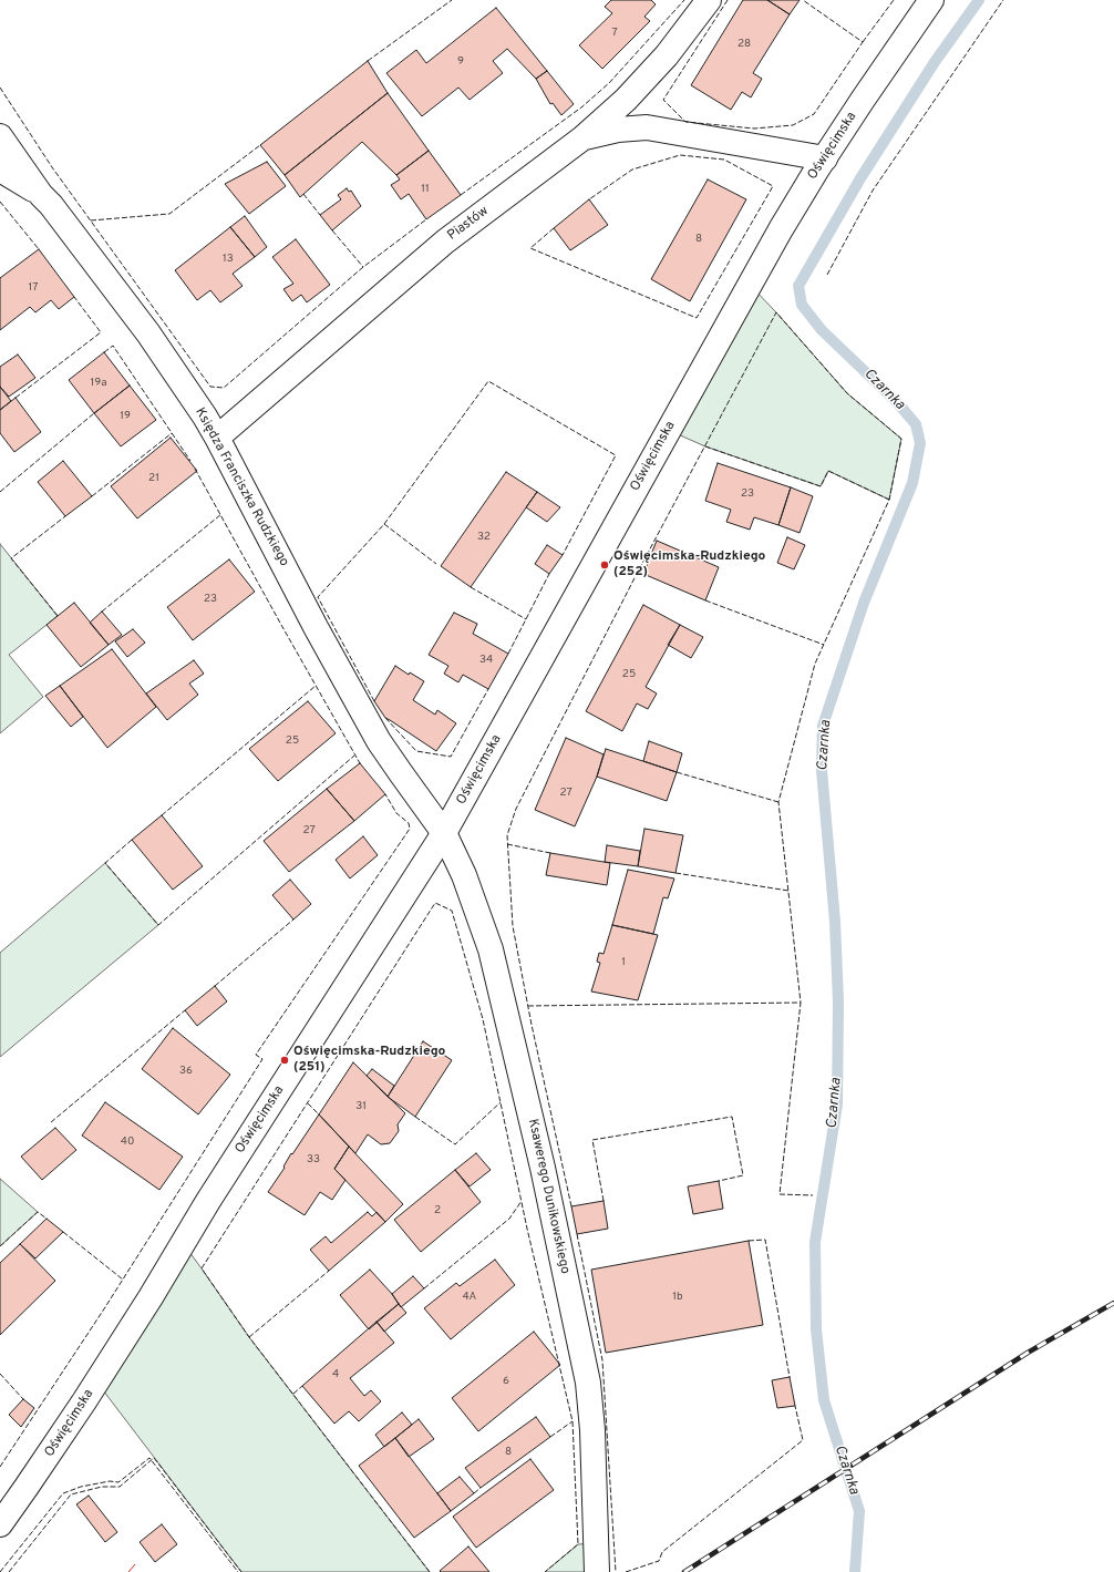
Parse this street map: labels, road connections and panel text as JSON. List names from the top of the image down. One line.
{"streets":{"street":["Oświęcimska","Piastów","Księdza Franciszka Rudzkiego","Ksawerego Dunikowskiego"]},"crossings":[["Oświęcimska","Księdza Franciszka Rudzkiego"],["Oświęcimska","Ksawerego Dunikowskiego"],["Piastów","Księdza Franciszka Rudzkiego"],["Księdza Franciszka Rudzkiego","Ksawerego Dunikowskiego"]],"water":["Czarnka"],"places":["Oświęcimska-Rudzkiego (252)","Oświęcimska-Rudzkiego (251)"],"house_numbers":["7","28","9","11","8","13","17","19a","19","21","23","32","23","34","25","25","27","27","1","36","31","40","33","2","4A","1b","4","6","8"]}
